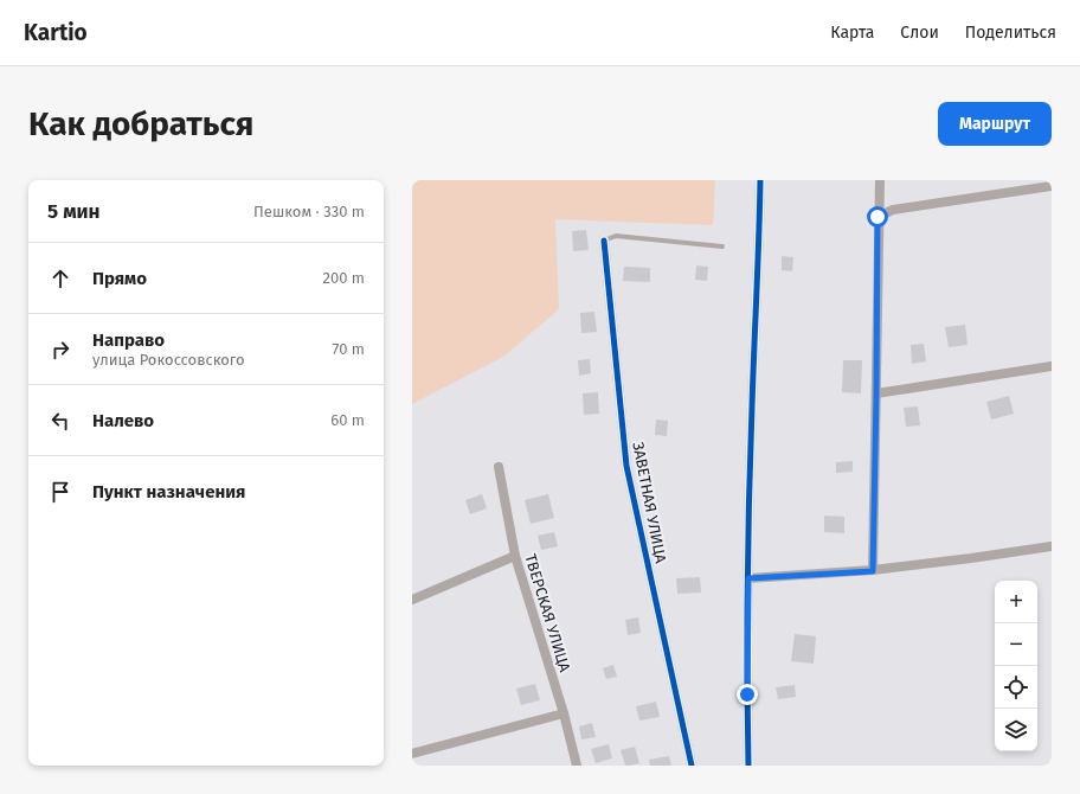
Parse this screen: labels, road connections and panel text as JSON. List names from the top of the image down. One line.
{"streets":{"street":["ЗАВЕТНАЯ УЛИЦА","ТВЕРСКАЯ УЛИЦА"]},"page":{"header":"Kartio","nav":["Карта","Слои","Поделиться"],"buttons":"Маршрут","title":"Как добраться","heading":["5 мин","Пешком · 330 m"],"list":[["Прямо","200 m"],["Направо","улица Рокоссовского","70 m"],["Налево","60 m"],"Пункт назначения"],"map_buttons":["+","−"]}}
